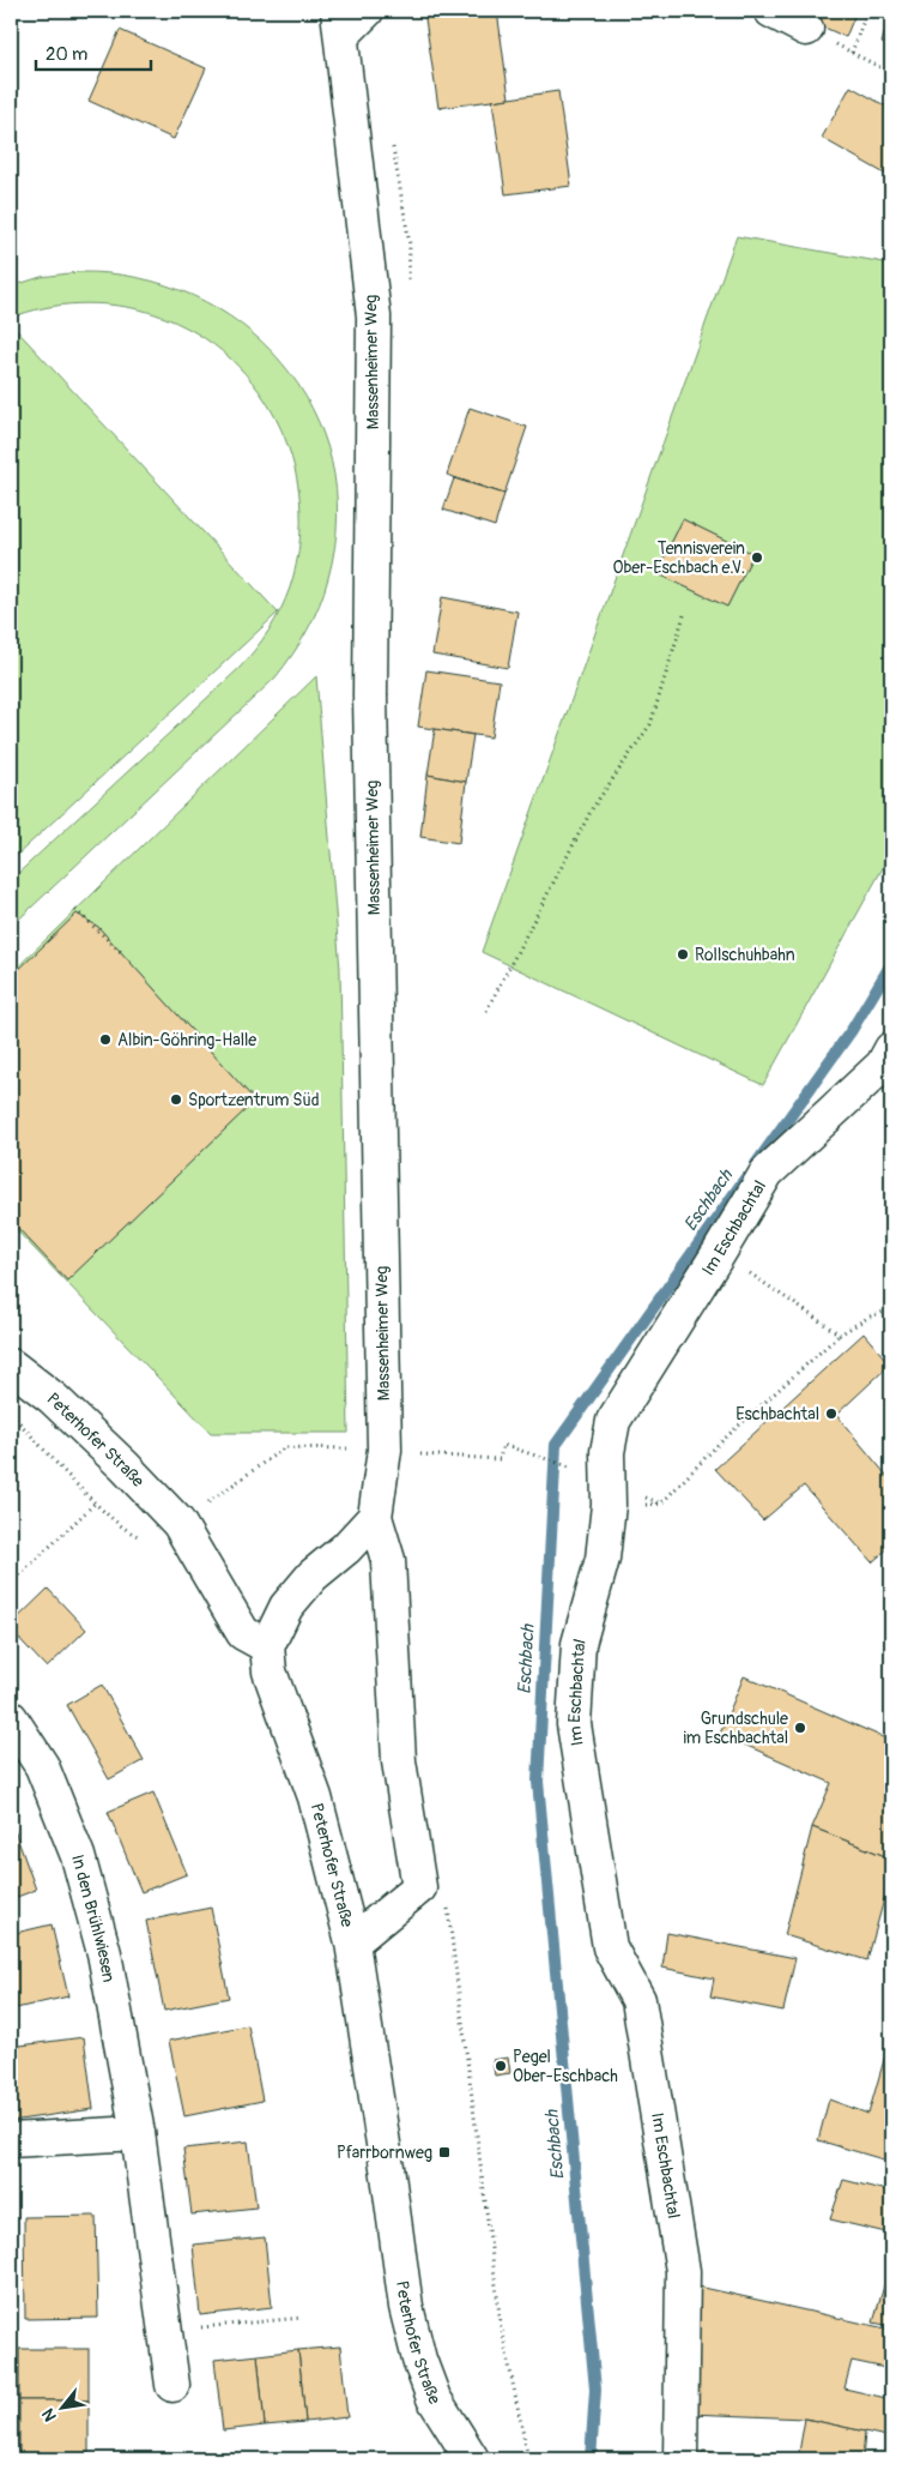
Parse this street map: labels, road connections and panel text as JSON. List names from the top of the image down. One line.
{"streets":{"street":["Massenheimer Weg","Im Eschbachtal","Peterhofer Straße","In den Brühlwiesen"]},"water":["Eschbach"],"places":{"other":["Tennisverein Ober-Eschbach e.V.","Rollschuhbahn","Albin-Göhring-Halle","Sportzentrum Süd","Eschbachtal","Grundschule im Eschbachtal","Pegel Ober-Eschbach"],"transit":["Pfarrbornweg"]},"scale_bar":"20 m","north":"bottom left"}
